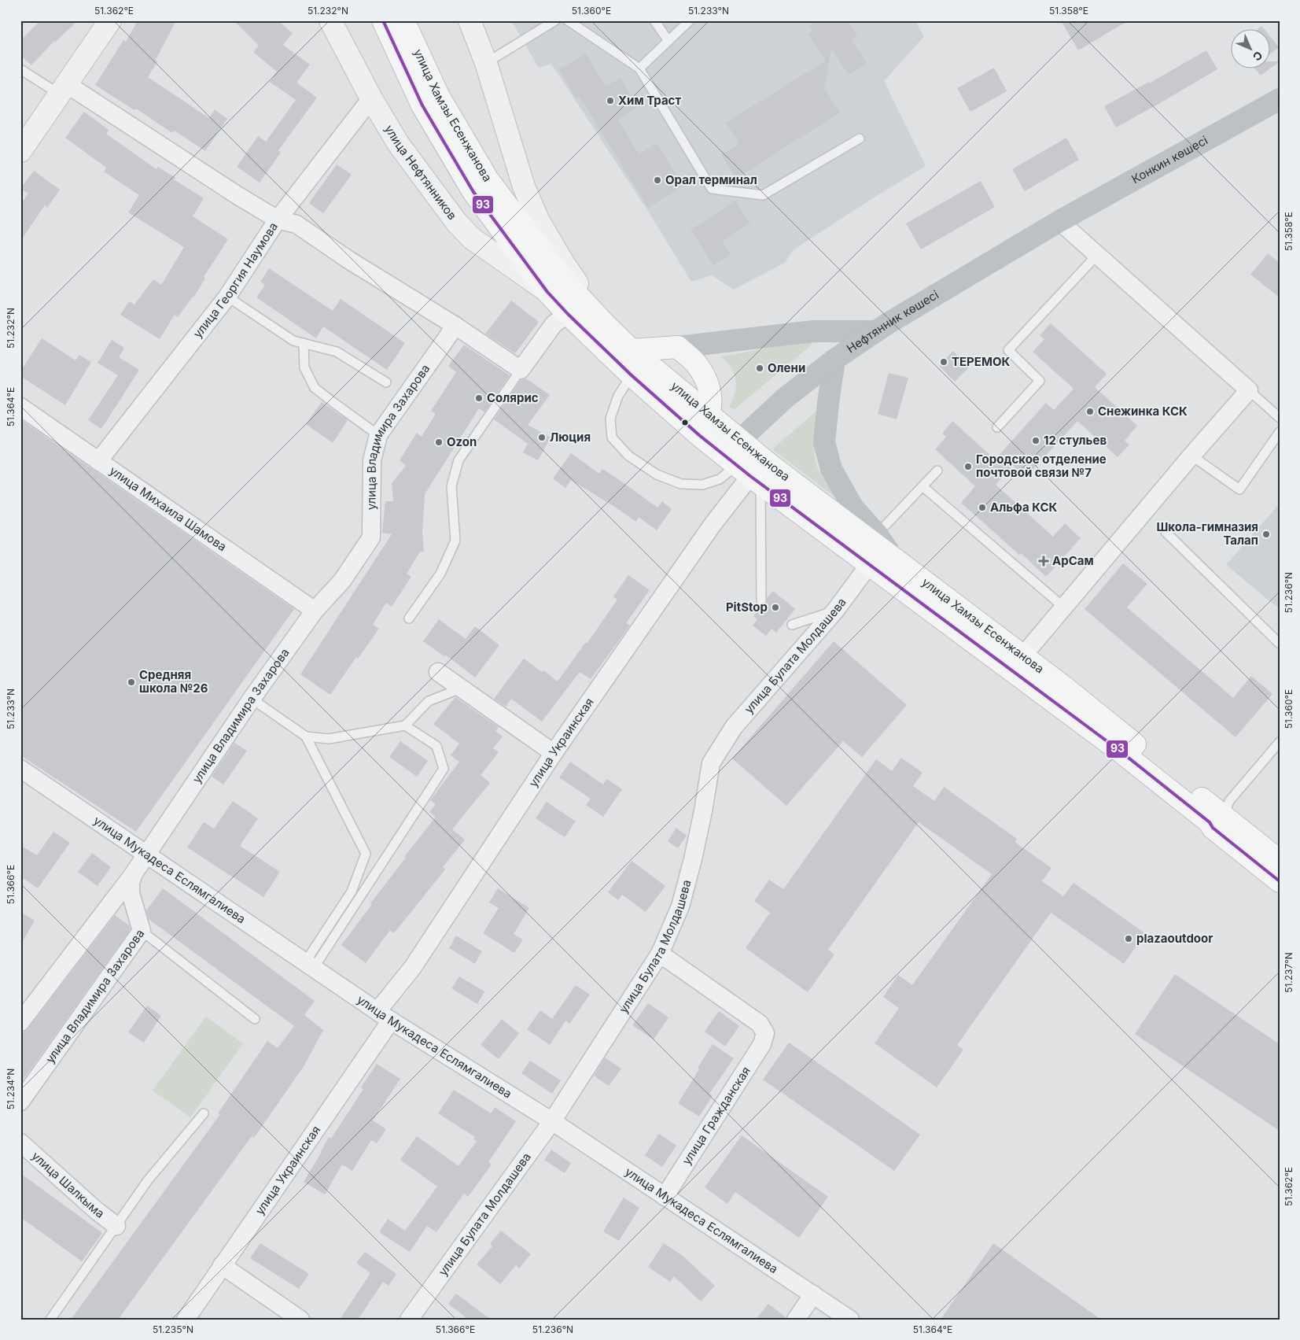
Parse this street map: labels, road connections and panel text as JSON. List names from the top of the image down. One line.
{"streets":{"main road":["улица Хамзы Есенжанова","Конкин көшесі","Нефтянник көшесі"],"street":["улица Нефтянников","улица Георгия Наумова","улица Владимира Захарова","улица Михаила Шамова","улица Булата Молдашева","улица Украинская","улица Мукадеса Еслямгалиева","улица Гражданская","улица Шалкыма"]},"crossings":[["улица Хамзы Есенжанова","улица Нефтянников"],["улица Хамзы Есенжанова","Нефтянник көшесі"],["улица Хамзы Есенжанова","улица Булата Молдашева"],["улица Хамзы Есенжанова","улица Украинская"],["Конкин көшесі","Нефтянник көшесі"],["улица Нефтянников","улица Георгия Наумова"],["улица Георгия Наумова","улица Михаила Шамова"],["улица Владимира Захарова","улица Михаила Шамова"],["улица Владимира Захарова","улица Мукадеса Еслямгалиева"],["улица Булата Молдашева","улица Мукадеса Еслямгалиева"],["улица Булата Молдашева","улица Гражданская"],["улица Украинская","улица Мукадеса Еслямгалиева"],["улица Мукадеса Еслямгалиева","улица Гражданская"]],"places":{"other":["Хим Траст","Орал терминал","ТЕРЕМОК","Олени","Солярис","Снежинка КСК","Люция","12 стульев","Ozon","Городское отделение почтовой связи №7","Альфа КСК","Школа-гимназия Талап","PitStop","Средняя школа №26","plazaoutdoor"],"health":["АрСам"]},"lines":["transit line 93"],"north":"bottom right","coordinates":["51.362°E","51.232°N","51.360°E","51.233°N","51.358°E","51.364°E","51.236°N","51.366°E","51.237°N","51.234°N","51.235°N"]}
